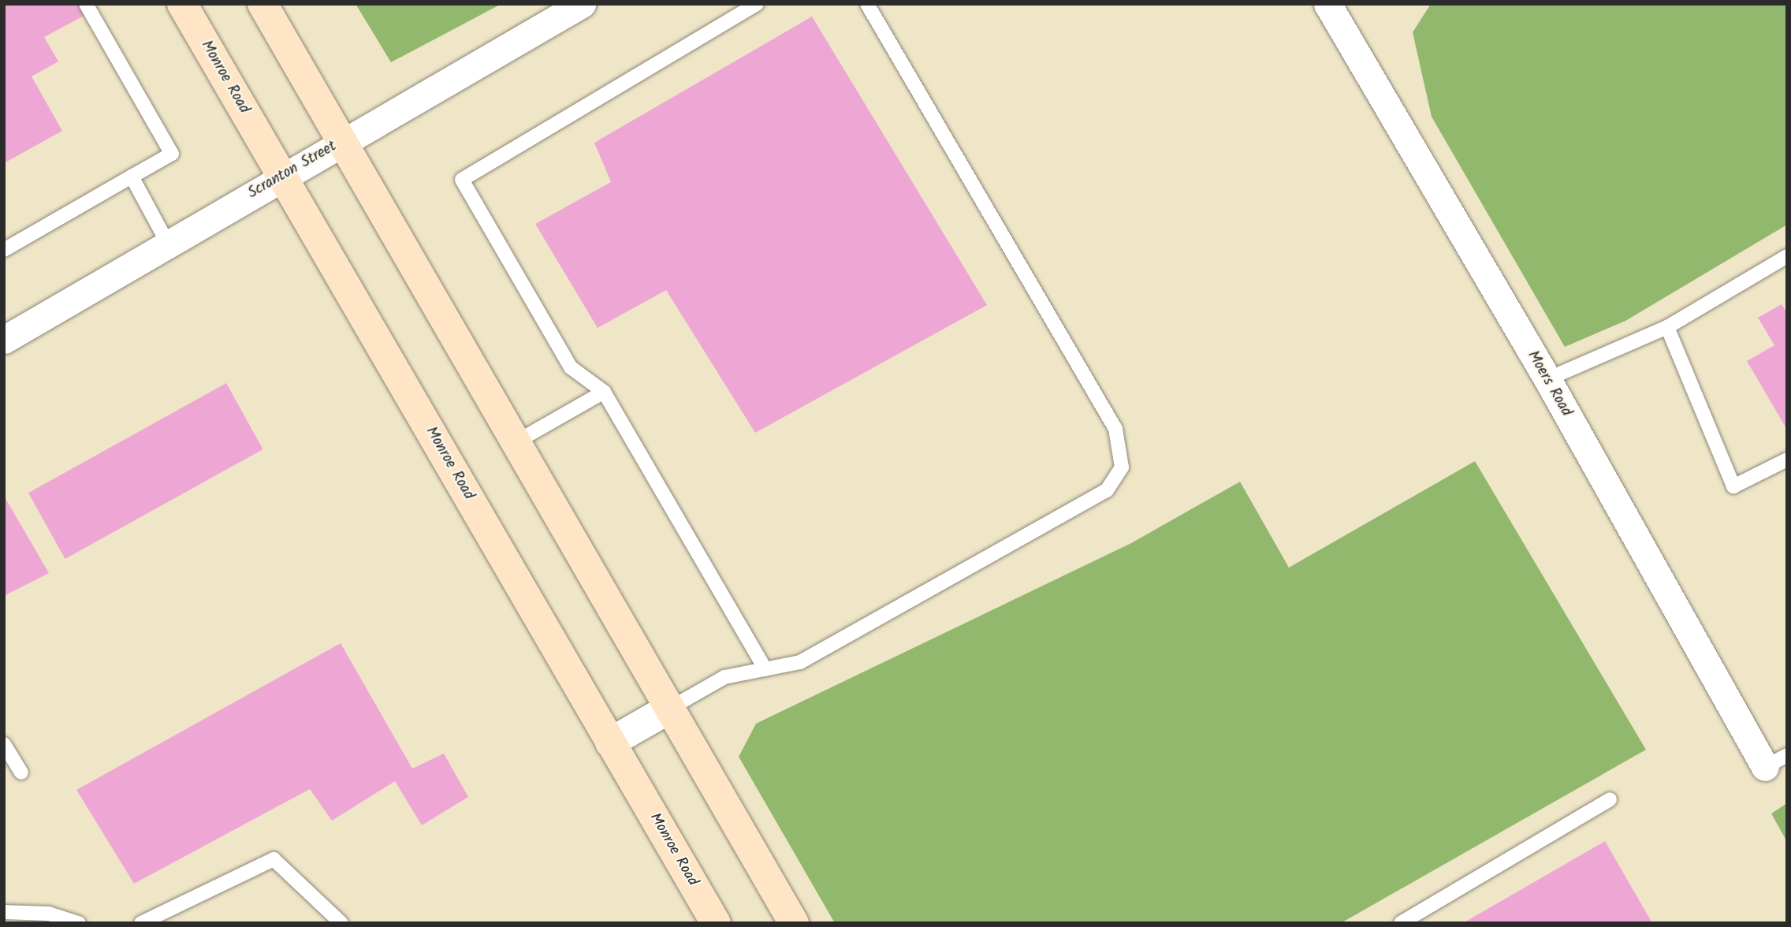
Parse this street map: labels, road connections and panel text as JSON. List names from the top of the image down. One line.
{"streets":{"main road":["Monroe Road"],"street":["Scranton Street","Moers Road"]},"crossings":[["Monroe Road","Scranton Street"]]}
